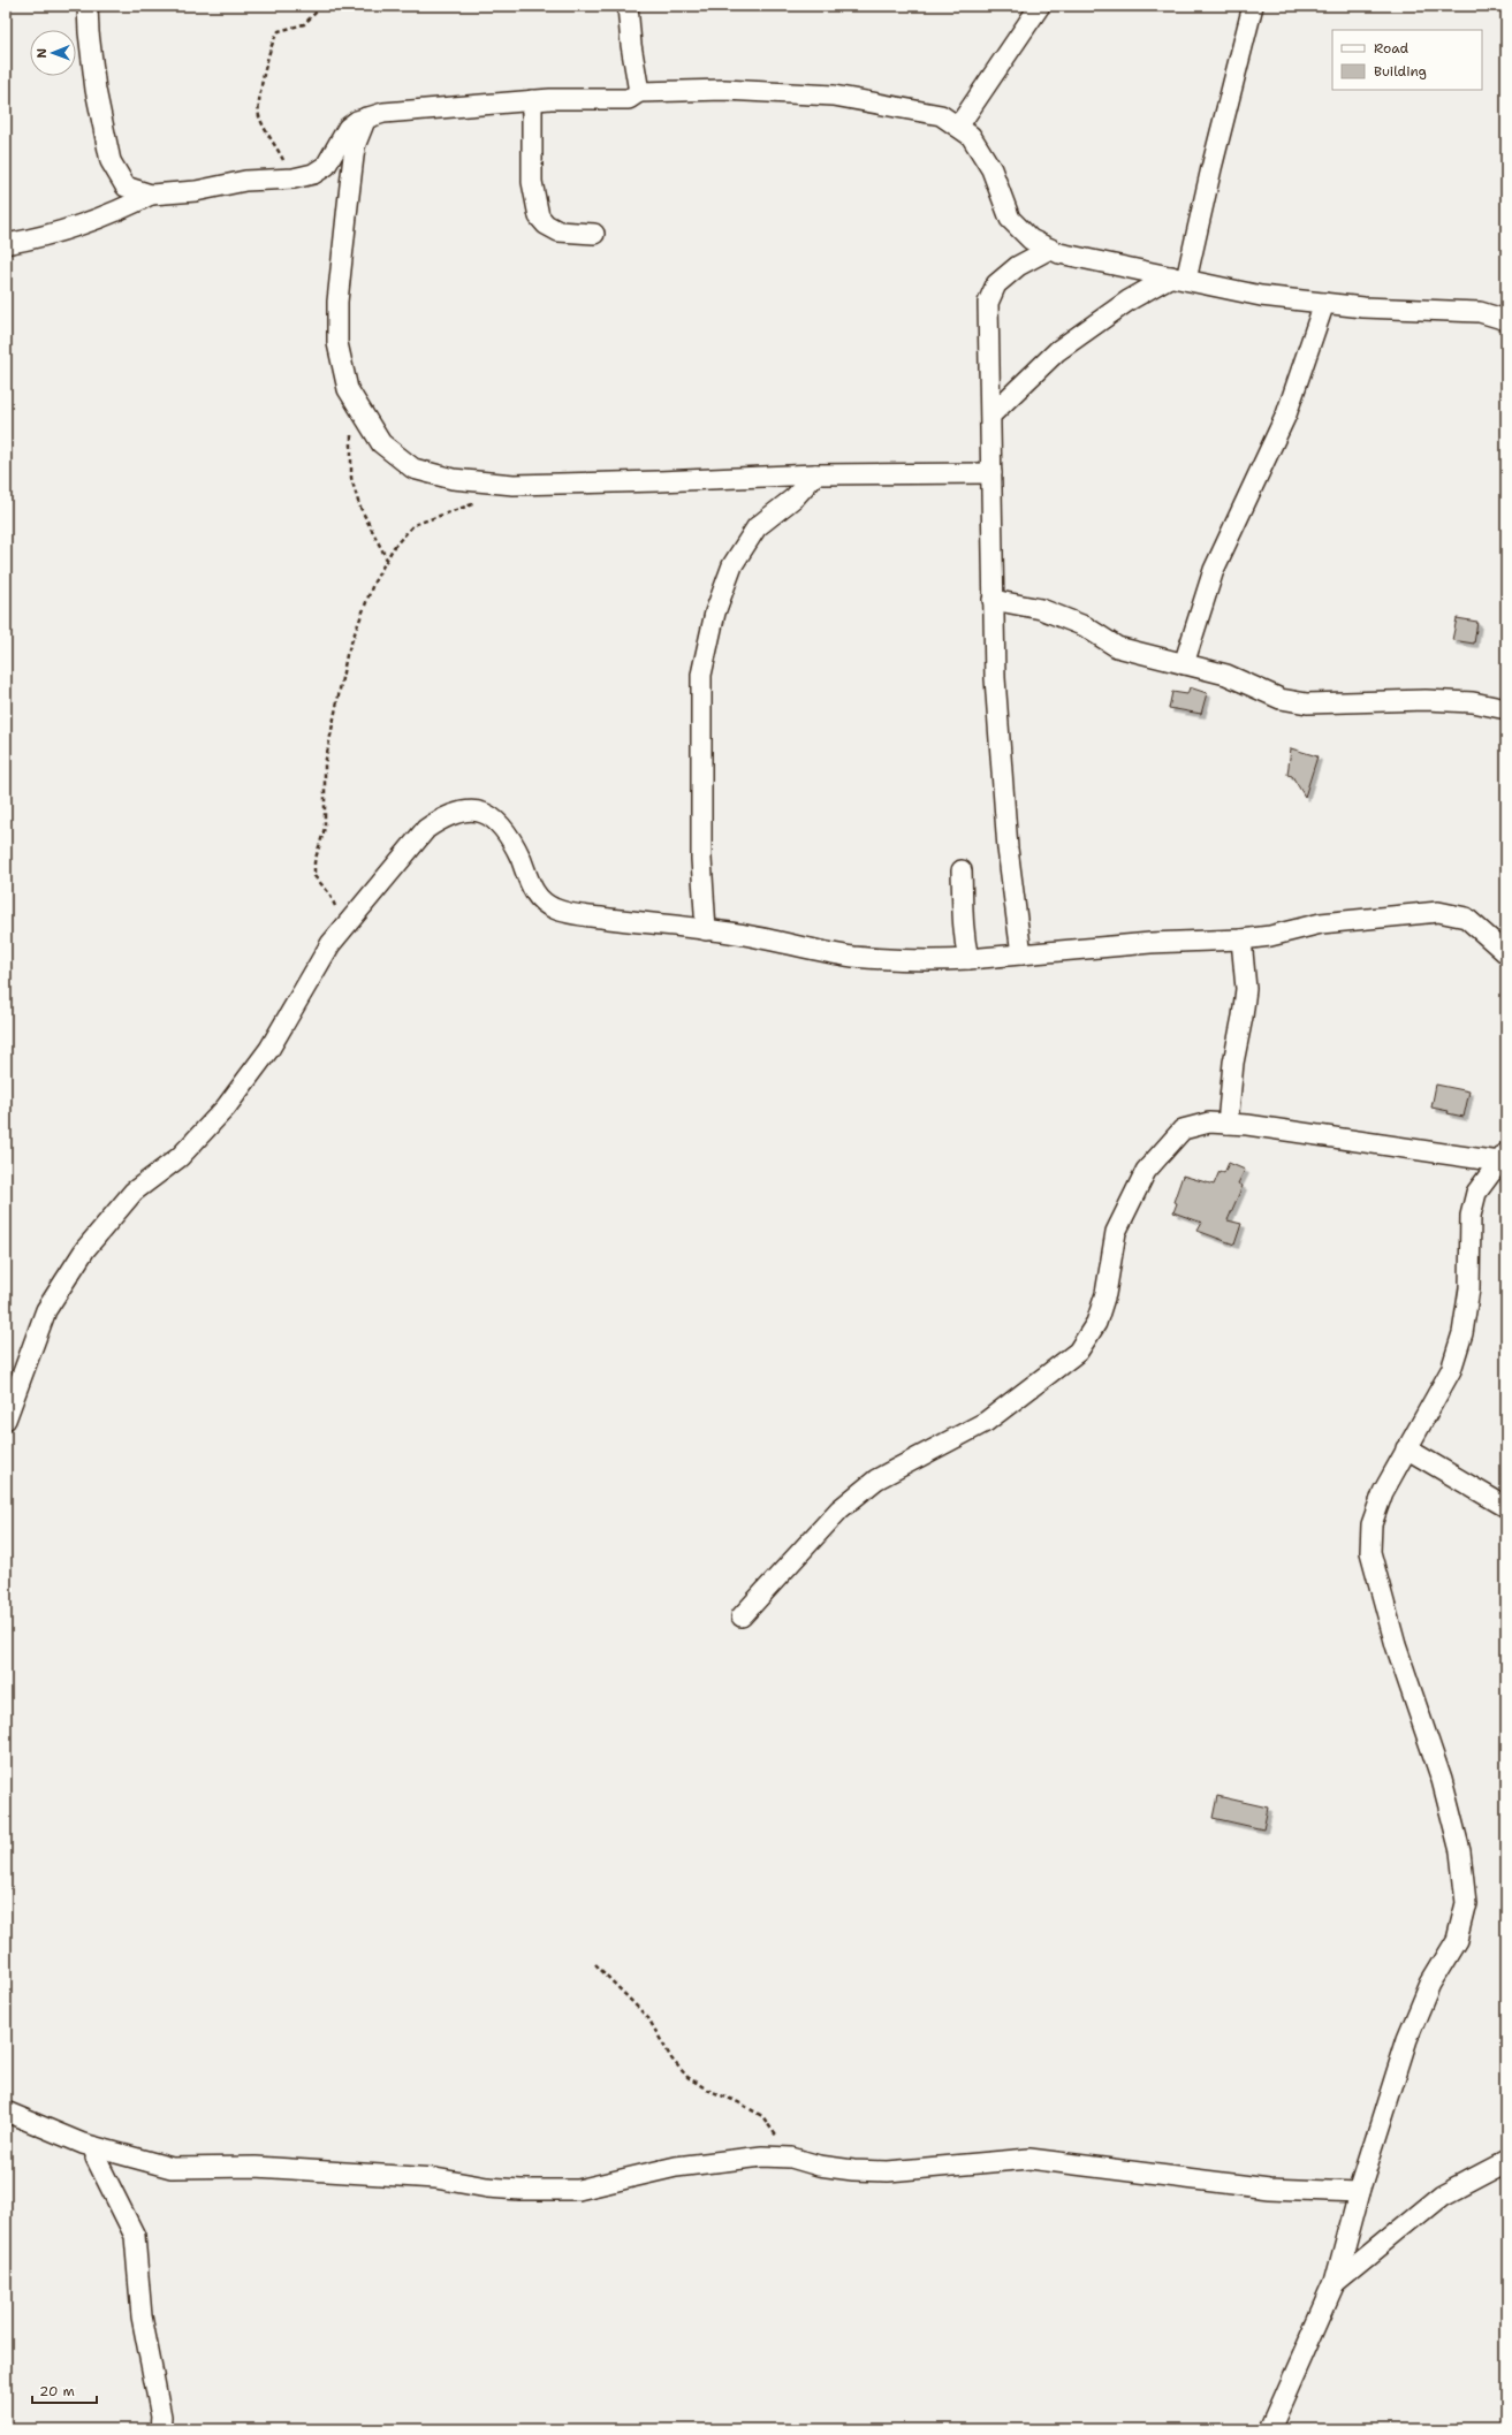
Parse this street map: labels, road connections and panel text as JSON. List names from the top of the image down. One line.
{"legend":["Road","Building"],"scale_bar":"20 m","north":"left"}
